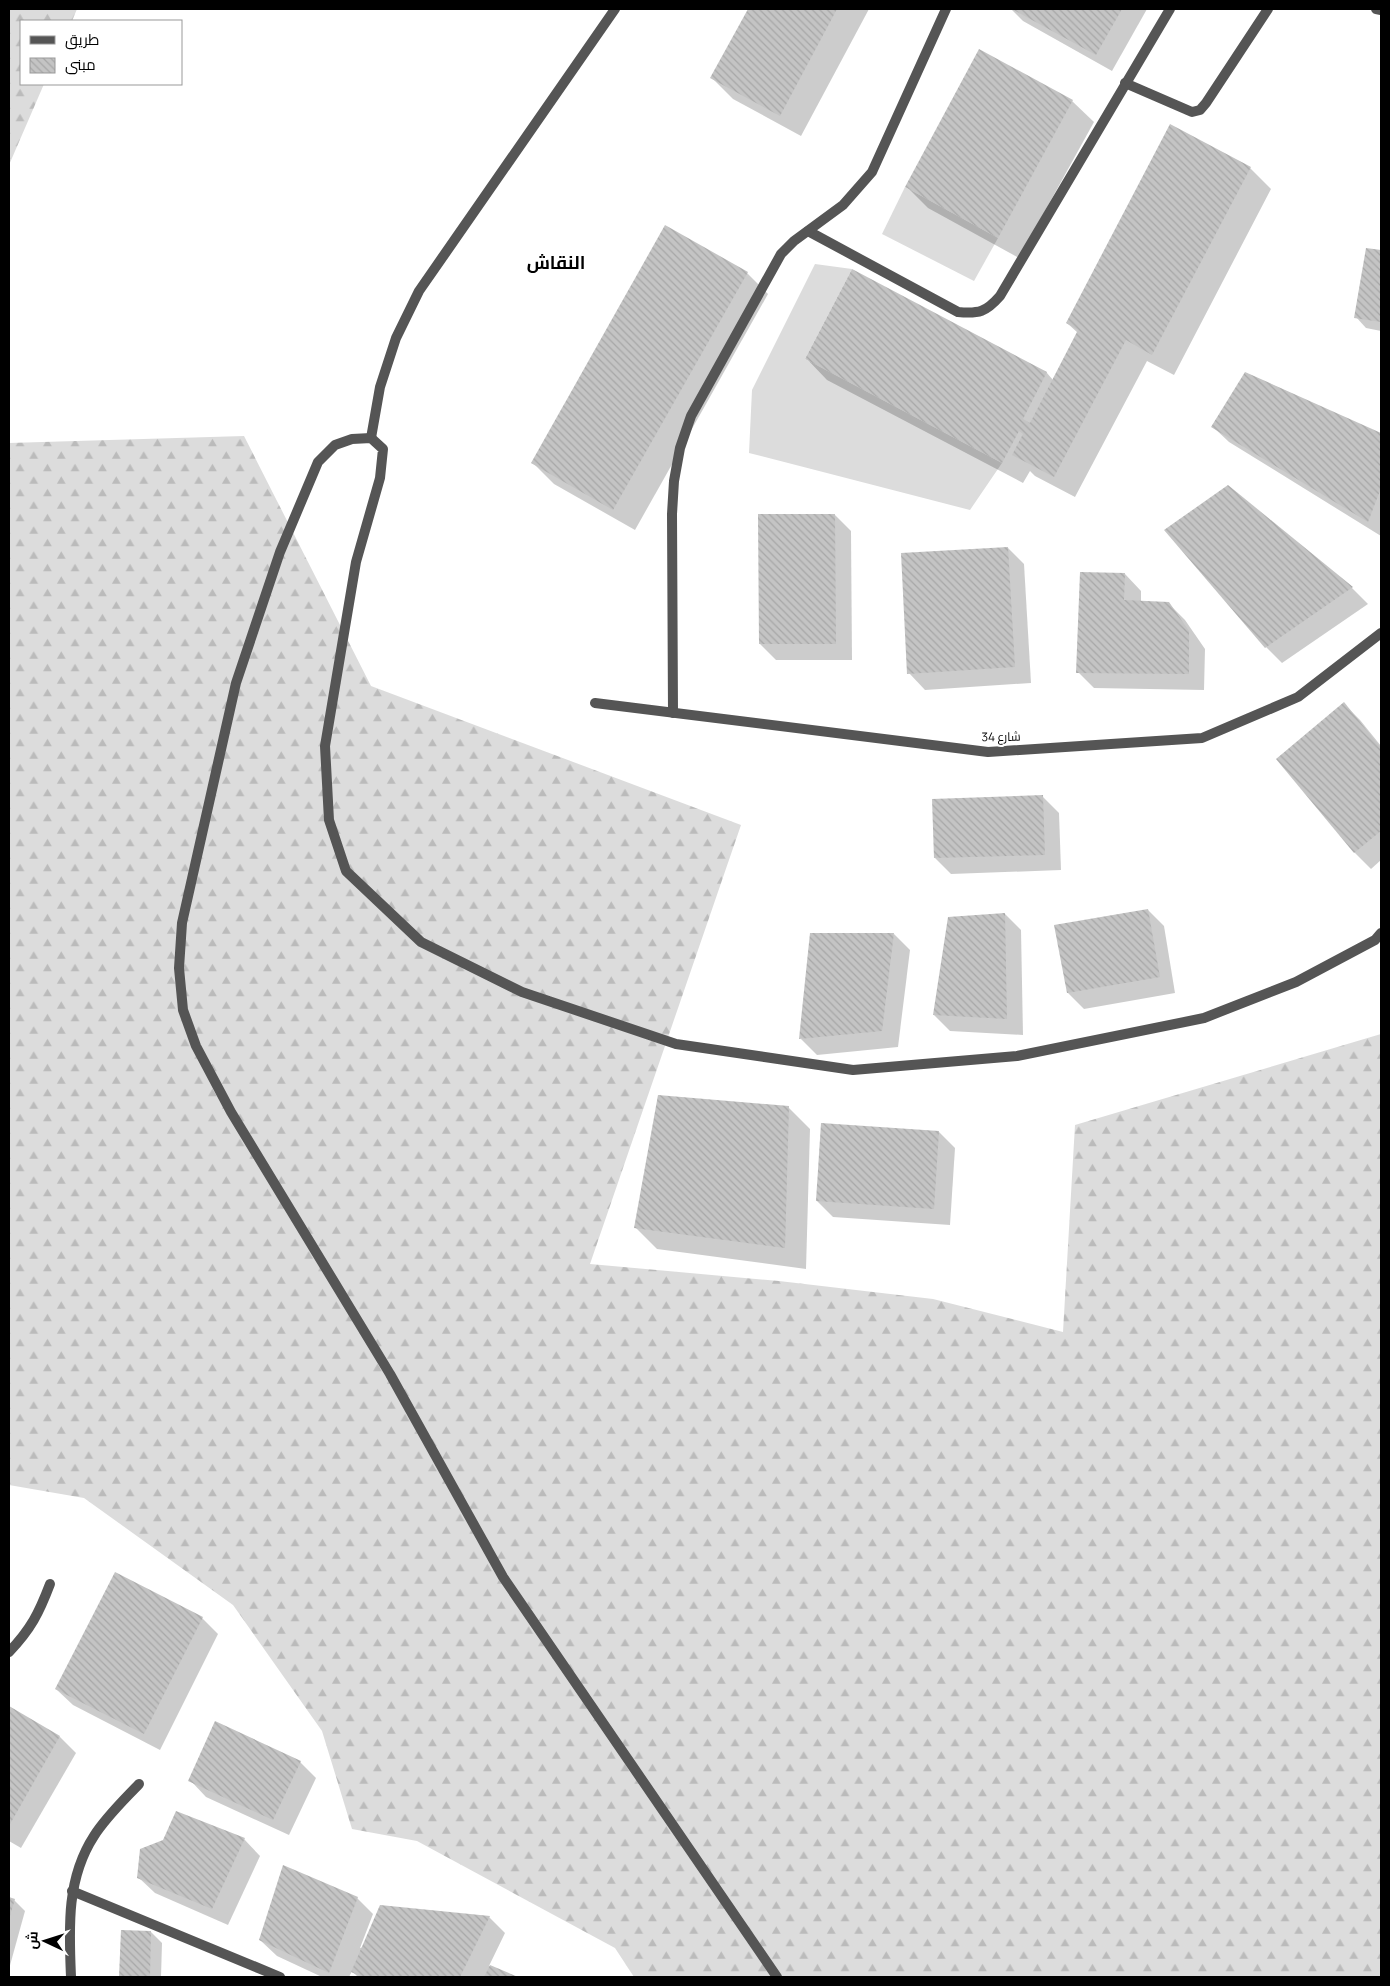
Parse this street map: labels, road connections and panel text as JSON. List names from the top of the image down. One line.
{"streets":{"street":["شارع 34"]},"districts":["النقاش"],"legend":["طريق","مبنى"],"north":"left"}
